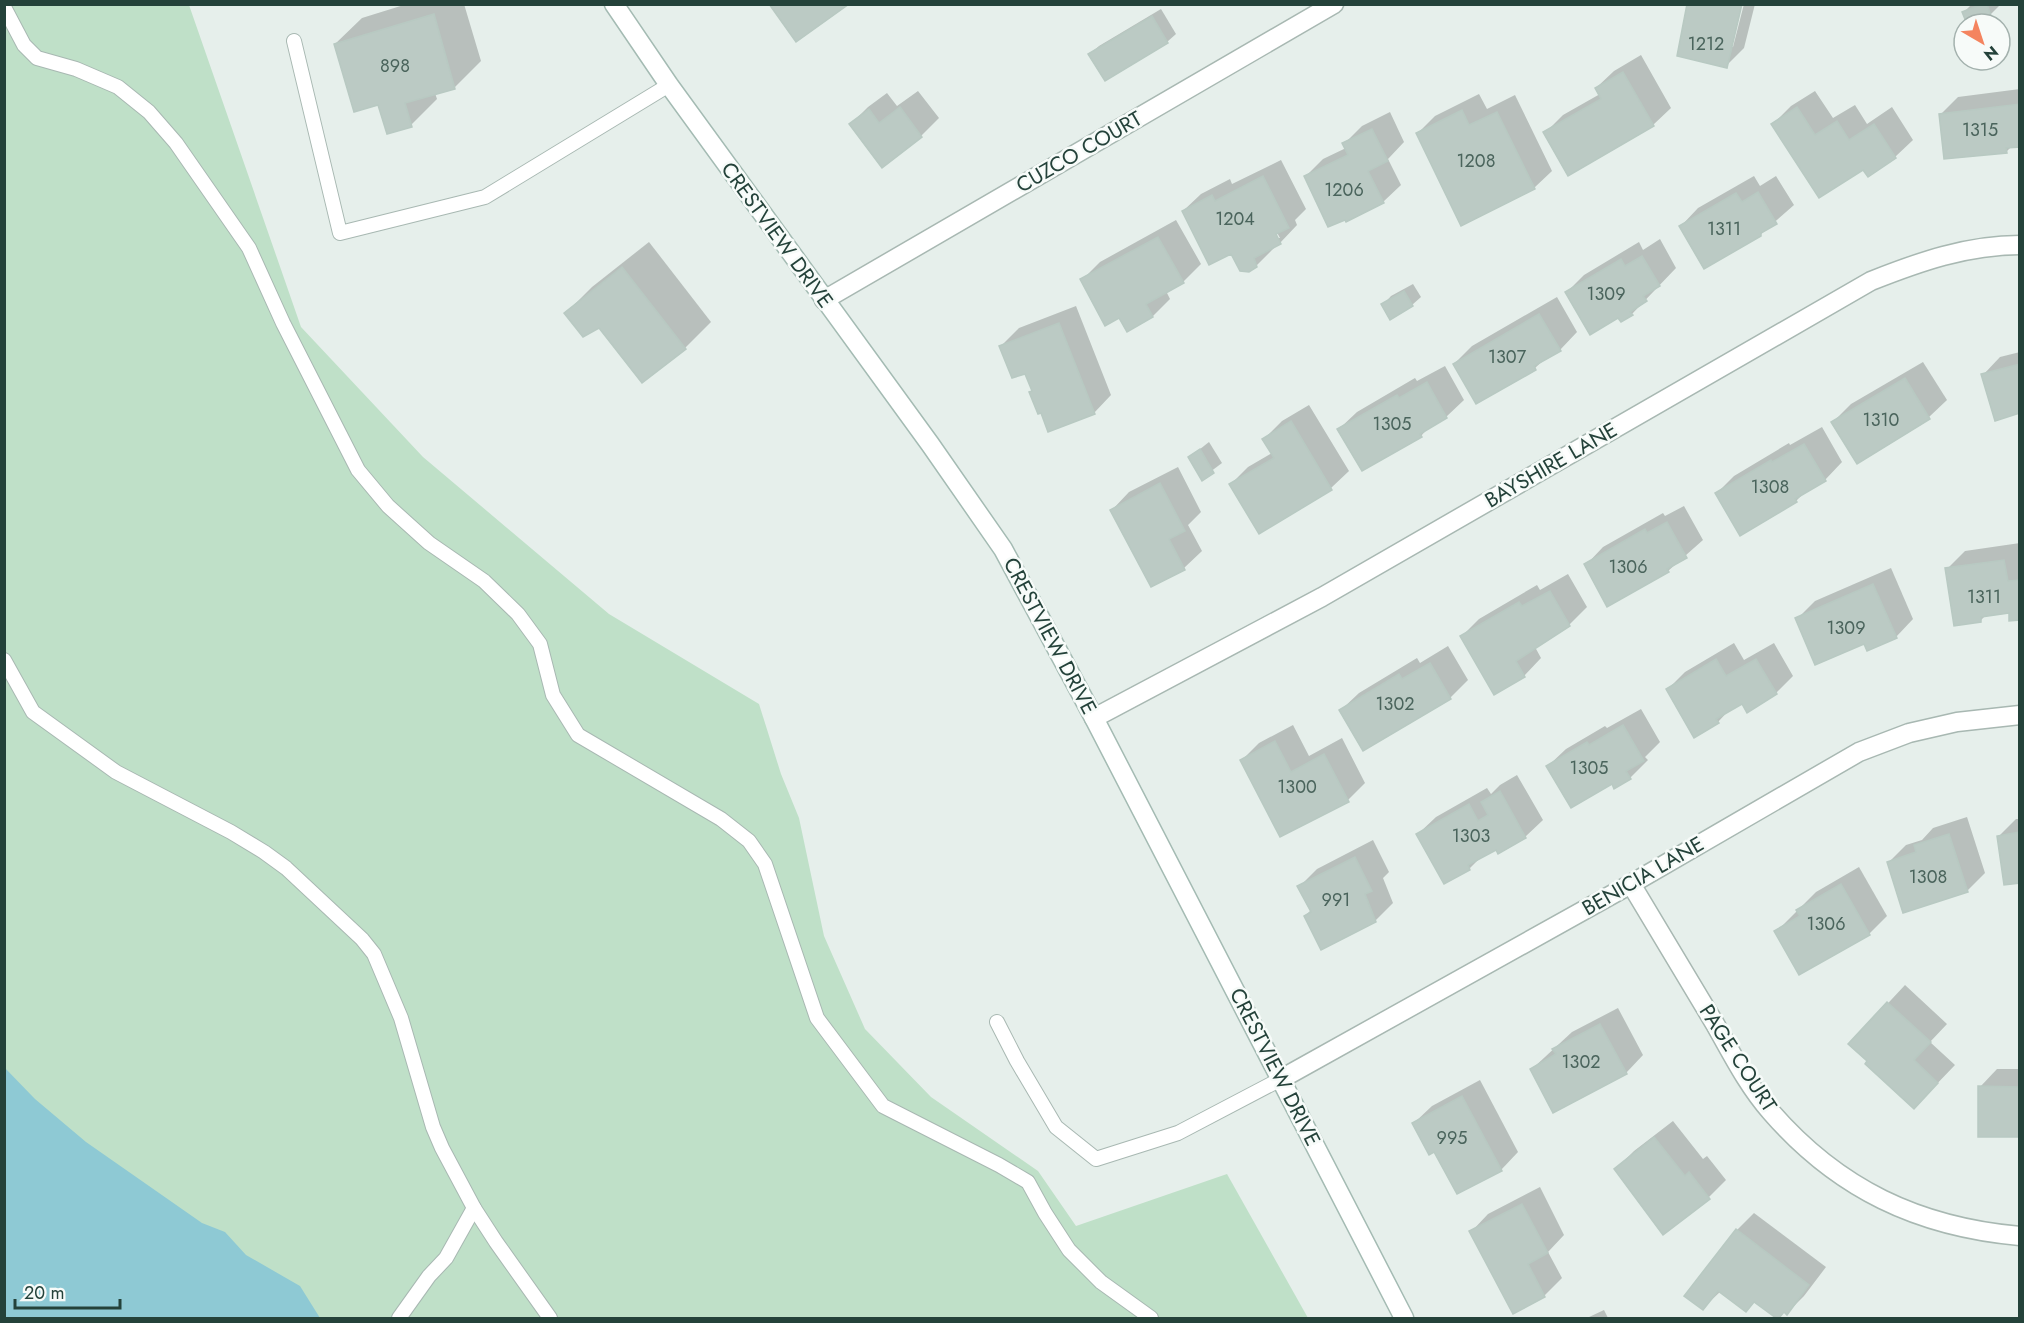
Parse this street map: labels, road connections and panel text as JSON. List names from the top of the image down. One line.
{"streets":{"street":["CUZCO COURT","CRESTVIEW DRIVE","BAYSHIRE LANE","BENICIA LANE","PAGE COURT"]},"crossings":[["CUZCO COURT","CRESTVIEW DRIVE"],["CRESTVIEW DRIVE","BAYSHIRE LANE"],["CRESTVIEW DRIVE","BENICIA LANE"],["BENICIA LANE","PAGE COURT"]],"house_numbers":["1212","898","1315","1208","1206","1204","1311","1309","1307","1310","1305","1308","1306","1311","1309","1302","1305","1300","1303","1308","991","1306","1302","995"],"scale_bar":"20 m","north":"bottom right"}
